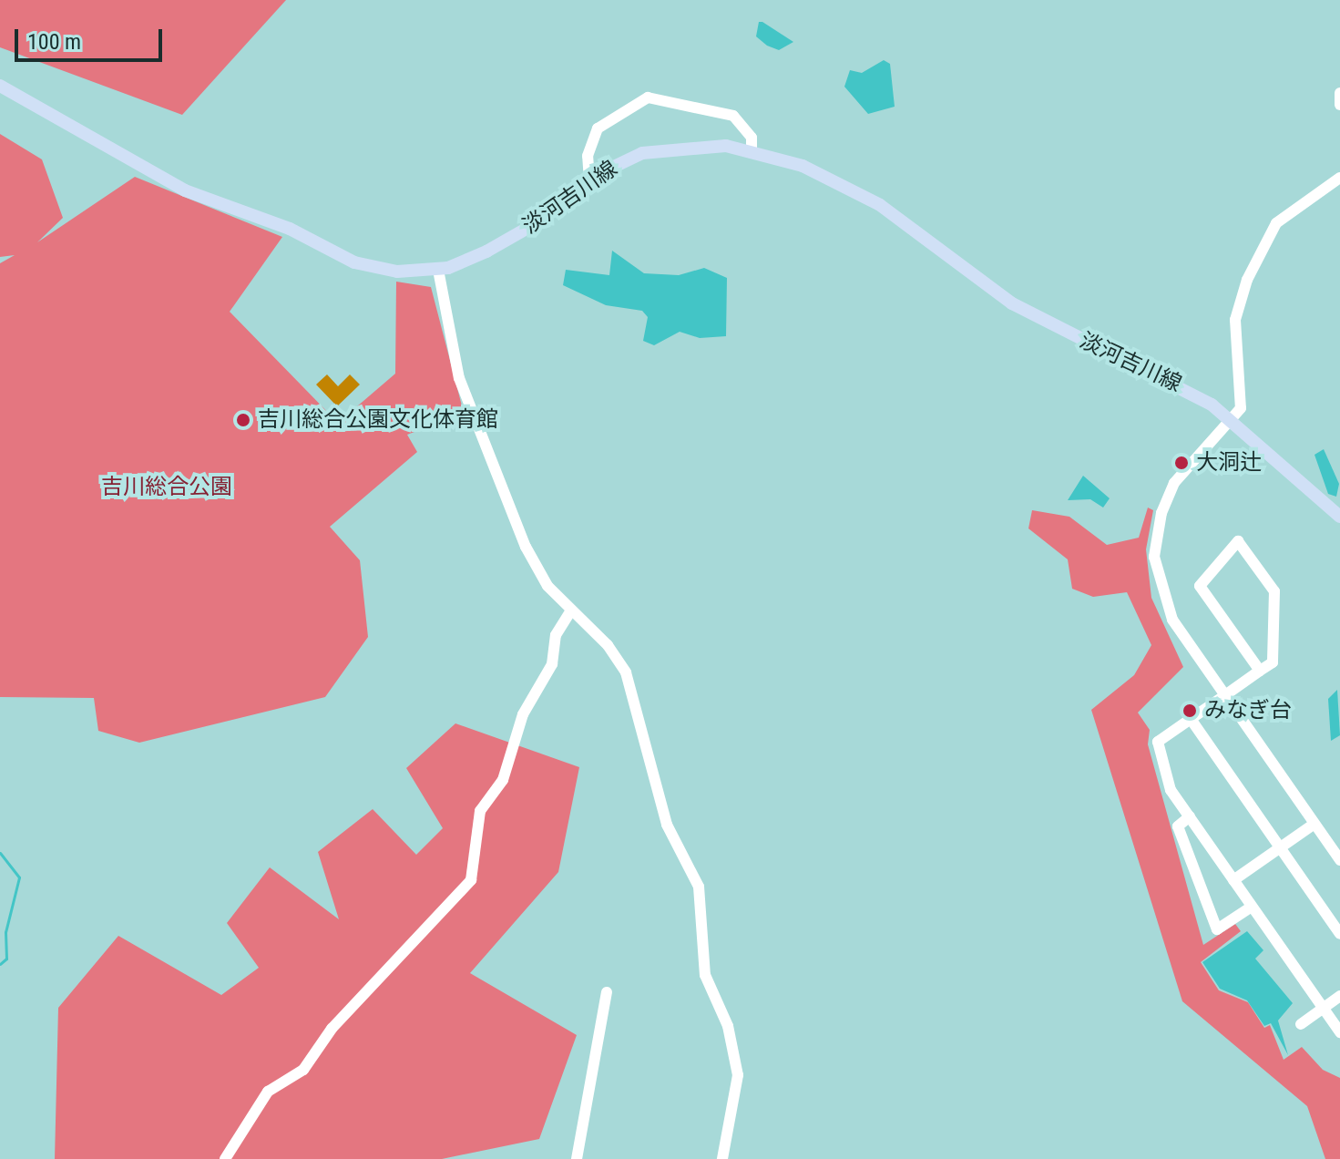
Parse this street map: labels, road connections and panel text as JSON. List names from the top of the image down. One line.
{"streets":{"main road":["淡河吉川線"]},"parks":["吉川総合公園"],"places":["吉川総合公園文化体育館","大洞辻","みなぎ台"],"scale_bar":"100 m"}
